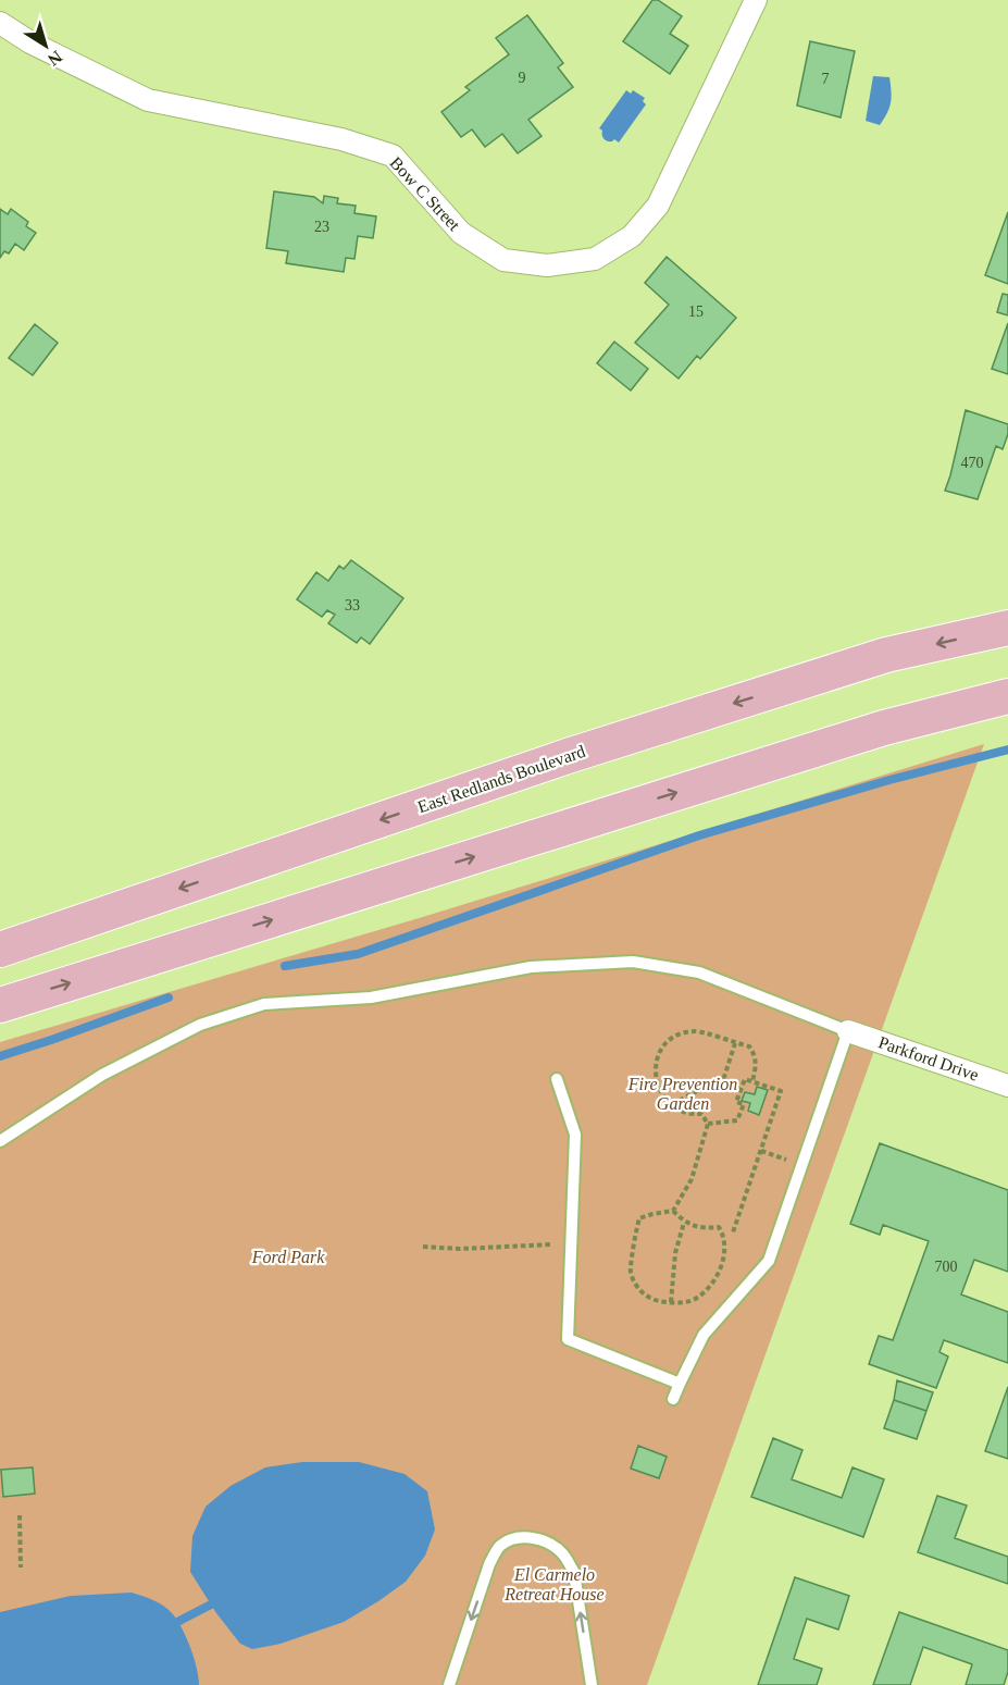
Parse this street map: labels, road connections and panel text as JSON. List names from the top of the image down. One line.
{"streets":{"main road":["East Redlands Boulevard"],"street":["Bow C Street","Parkford Drive"]},"parks":["Fire Prevention Garden","Ford Park","El Carmelo Retreat House"],"house_numbers":["9","7","23","15","470","33","700"],"north":"bottom right"}
